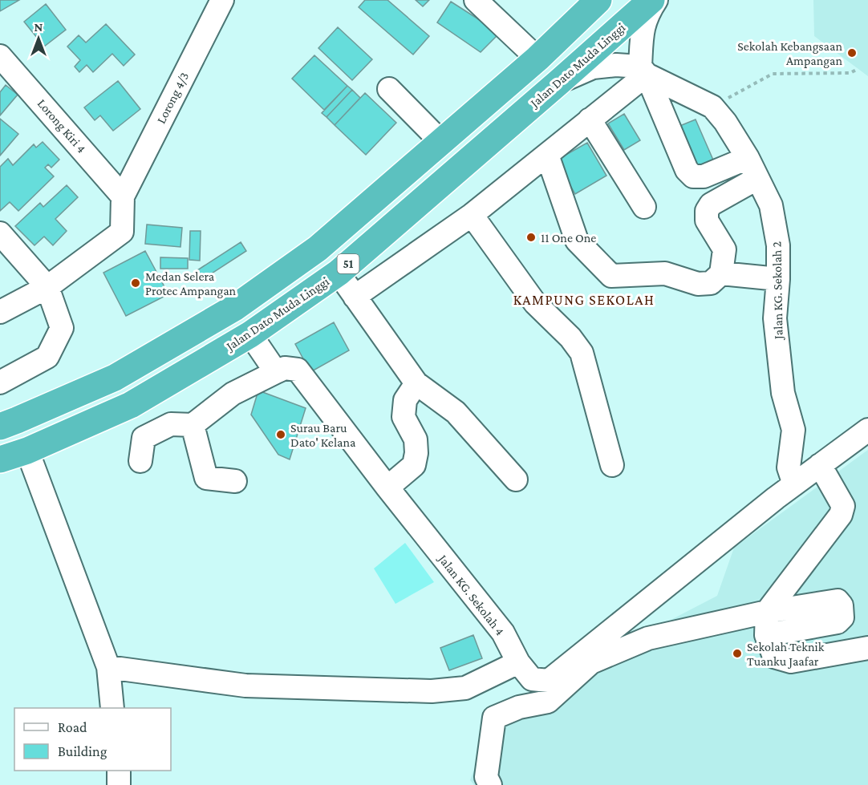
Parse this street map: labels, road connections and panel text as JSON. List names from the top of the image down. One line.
{"streets":{"highway":["Jalan Dato Muda Linggi","51"],"street":["Lorong 4/3","Lorong Kiri 4","Jalan KG. Sekolah 2","Jalan KG. Sekolah 4"]},"crossings":[["Jalan Dato Muda Linggi","Jalan KG. Sekolah 2"],["Lorong 4/3","Lorong Kiri 4"],["Jalan KG. Sekolah 2","Jalan KG. Sekolah 4"]],"districts":["KAMPUNG SEKOLAH"],"places":["Sekolah Kebangsaan Ampangan","11 One One","Medan Selera Protec Ampangan","Surau Baru Dato' Kelana","Sekolah Teknik Tuanku Jaafar"],"legend":["Road","Building"],"north":"top"}
